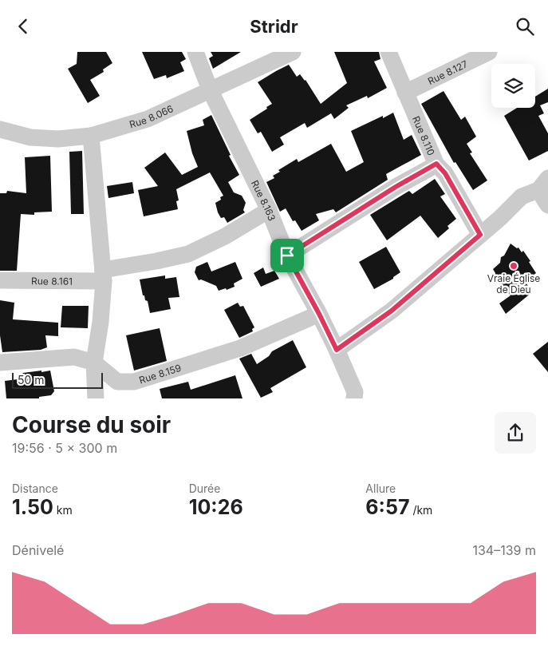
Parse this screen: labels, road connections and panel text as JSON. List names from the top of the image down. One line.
{"streets":{"street":["Rue 8.127","Rue 8.066","Rue 8.110","Rue 8.163","Rue 8.161","Rue 8.159"]},"crossings":[["Rue 8.127","Rue 8.110"],["Rue 8.066","Rue 8.163"],["Rue 8.163","Rue 8.161"],["Rue 8.163","Rue 8.159"]],"places":["Vraie Église de Dieu"],"scale_bar":"50 m","page":{"header":"Stridr","scale":"50 m","heading":["Course du soir","19:56 · 5 × 300 m"],"stats":[["Distance","1.50 km"],["Durée","10:26"],["Allure","6:57 /km"]],"chart":["Dénivelé","134–139 m"]}}
